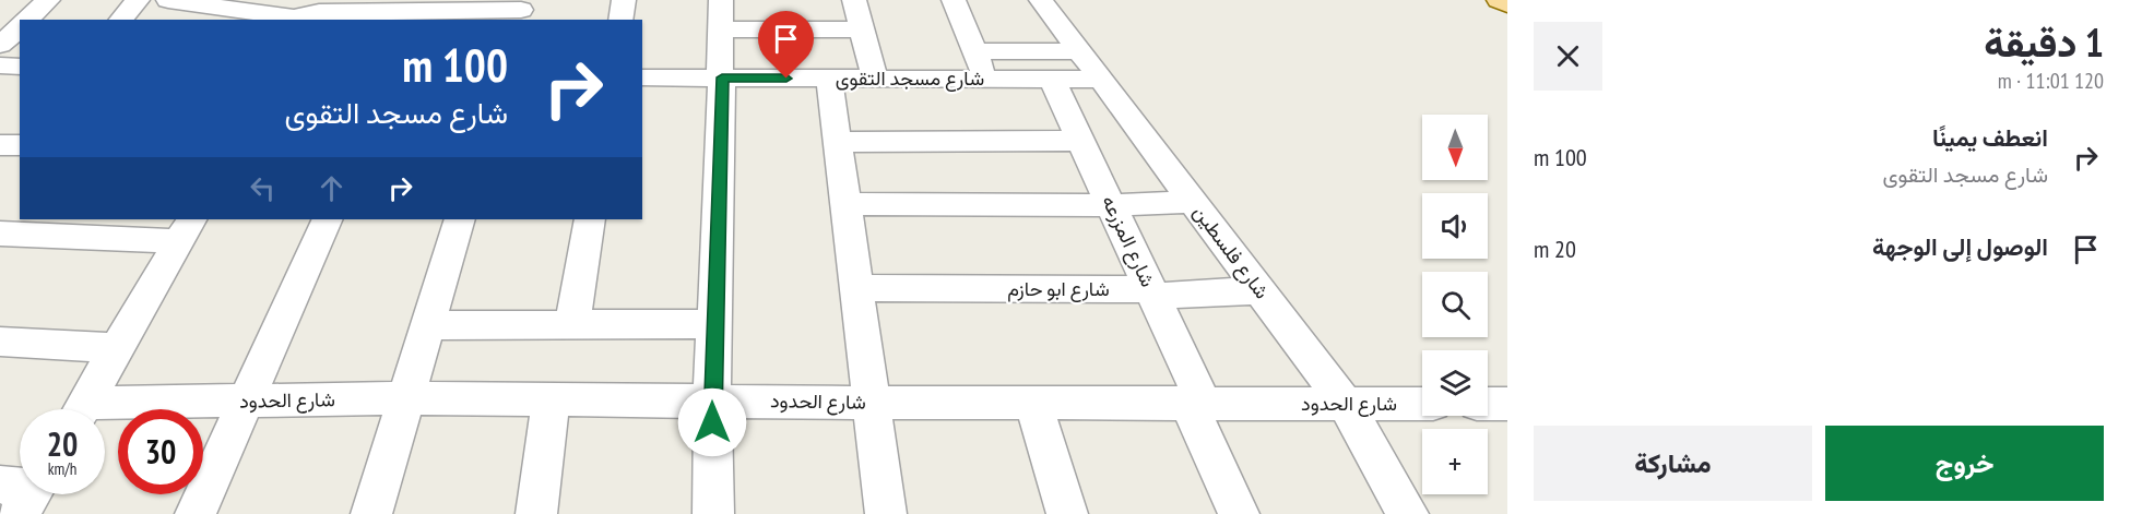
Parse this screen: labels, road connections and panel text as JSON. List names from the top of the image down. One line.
{"streets":{"street":["شارع مسجد التقوى","شارع المزرعه","شارع فلسطين","شارع ابو حازم","شارع الحدود"]},"crossings":[["شارع مسجد التقوى","شارع المزرعه"],["شارع مسجد التقوى","شارع فلسطين"],["شارع المزرعه","شارع ابو حازم"],["شارع المزرعه","شارع الحدود"],["شارع فلسطين","شارع ابو حازم"],["شارع فلسطين","شارع الحدود"]],"north":"bottom","page":{"heading":["1 دقيقة","120 m · 11:01"],"turn":["100 m","شارع مسجد التقوى"],"list":[{"name":"انعطف يمينًا","note":"شارع مسجد التقوى","value":"100 m"},{"name":"الوصول إلى الوجهة","value":"20 m"}],"map_buttons":"+","speed":"20 km/h","limit":"30","buttons":["خروج","مشاركة"]}}
